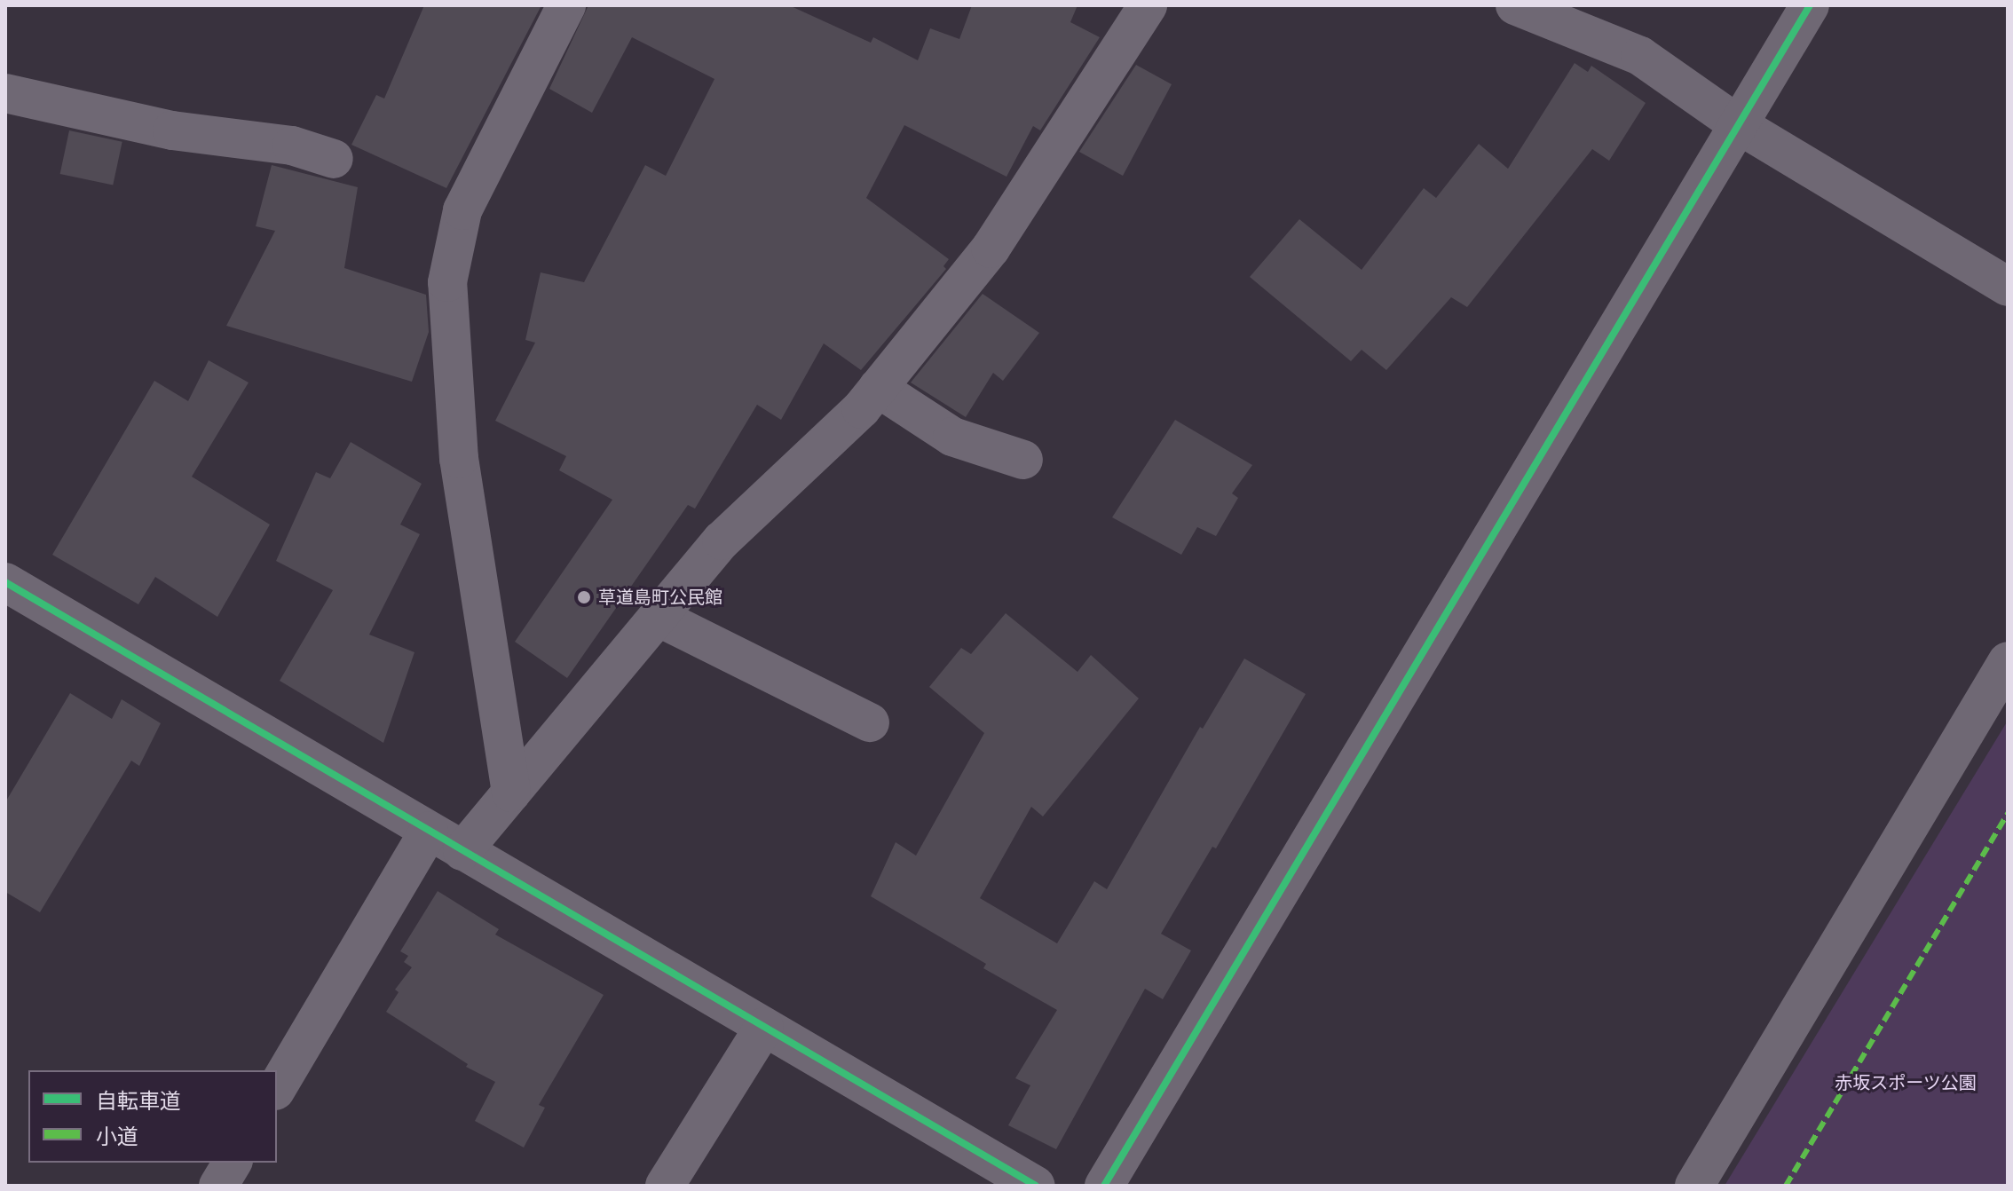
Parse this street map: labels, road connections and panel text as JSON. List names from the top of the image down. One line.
{"parks":["赤坂スポーツ公園"],"places":["草道島町公民館"],"legend":["自転車道","小道"]}
